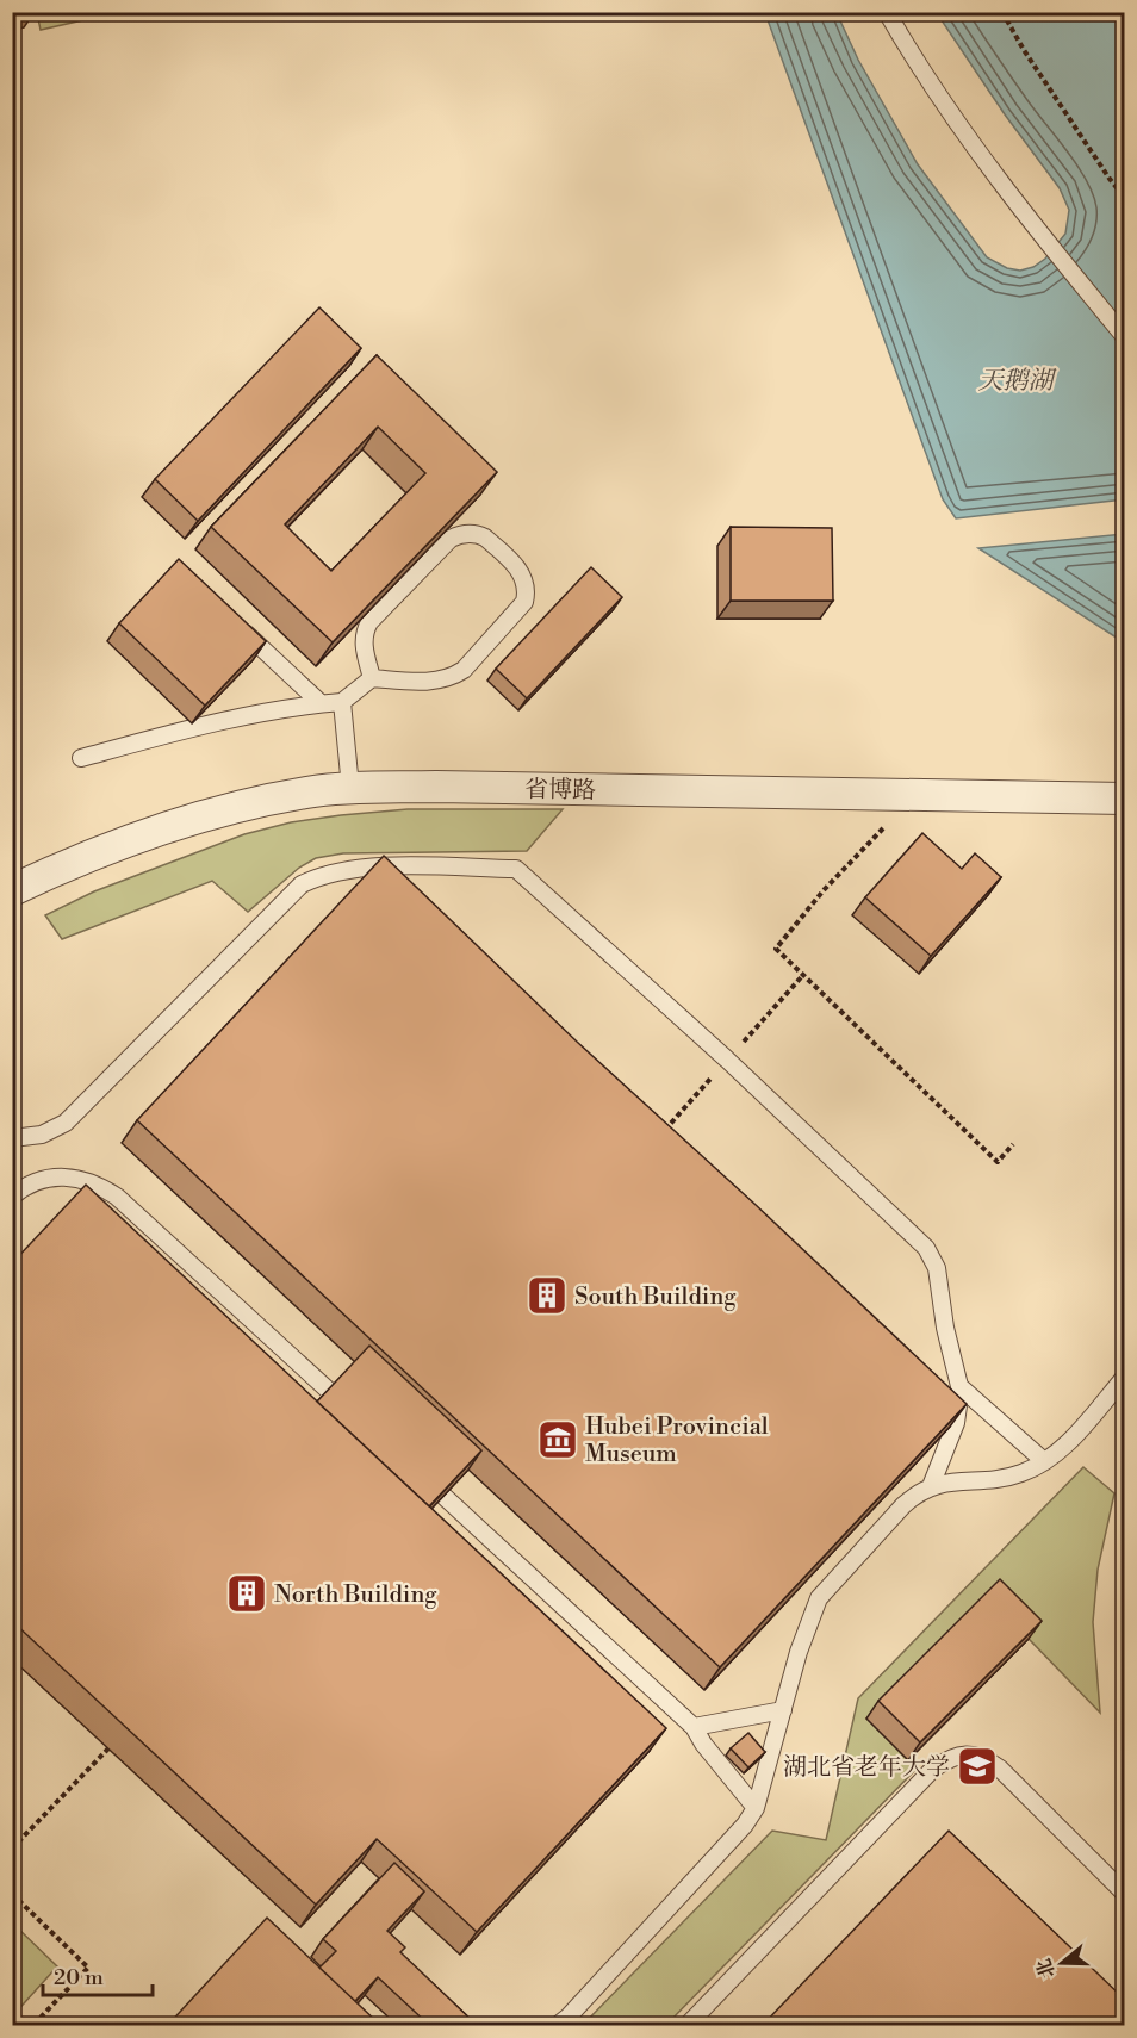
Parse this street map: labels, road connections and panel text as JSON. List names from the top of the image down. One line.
{"streets":{"street":["省博路"]},"water":["天鹅湖"],"places":{"building":["South Building","North Building"],"museum":["Hubei Provincial Museum"],"school or university":["湖北省老年大学"]},"scale_bar":"20 m","north":"left"}
